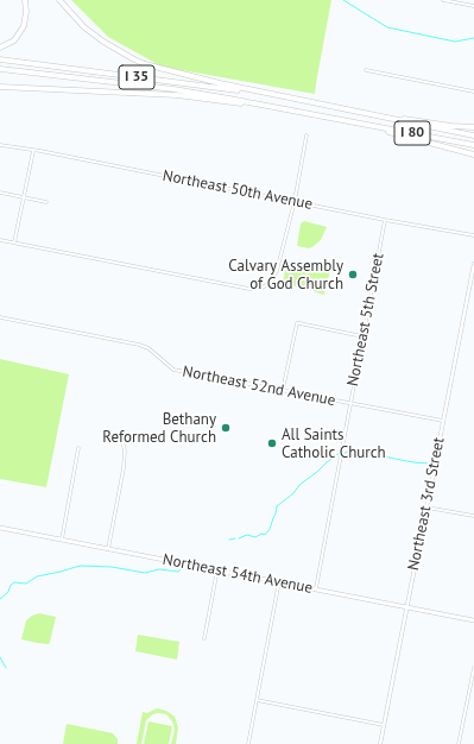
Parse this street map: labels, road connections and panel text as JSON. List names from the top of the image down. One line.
{"streets":{"highway":["I 35","I 80"],"main road":["Northeast 54th Avenue"],"street":["Northeast 50th Avenue","Northeast 5th Street","Northeast 52nd Avenue","Northeast 3rd Street"]},"crossings":[["Northeast 50th Avenue","Northeast 5th Street"],["Northeast 5th Street","Northeast 52nd Avenue"],["Northeast 5th Street","Northeast 54th Avenue"],["Northeast 52nd Avenue","Northeast 3rd Street"],["Northeast 3rd Street","Northeast 54th Avenue"]],"places":["Calvary Assembly of God Church","Bethany Reformed Church","All Saints Catholic Church"]}
